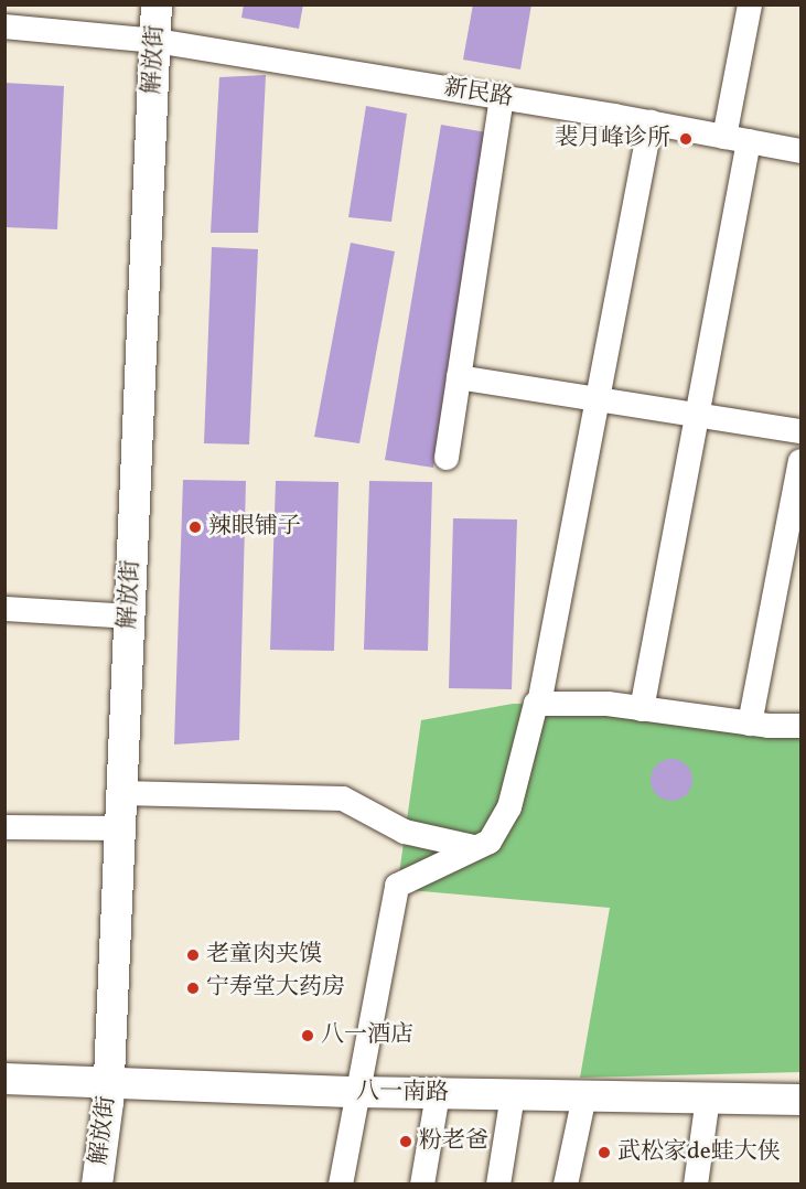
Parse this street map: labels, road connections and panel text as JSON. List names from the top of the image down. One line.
{"streets":{"main road":["解放街","八一南路"],"street":["新民路"]},"crossings":[["解放街","新民路"],["解放街","八一南路"]],"places":["裴月峰诊所","辣眼铺子","老童肉夹馍","宁寿堂大药房","八一酒店","粉老爸","武松家de蛙大侠"]}
